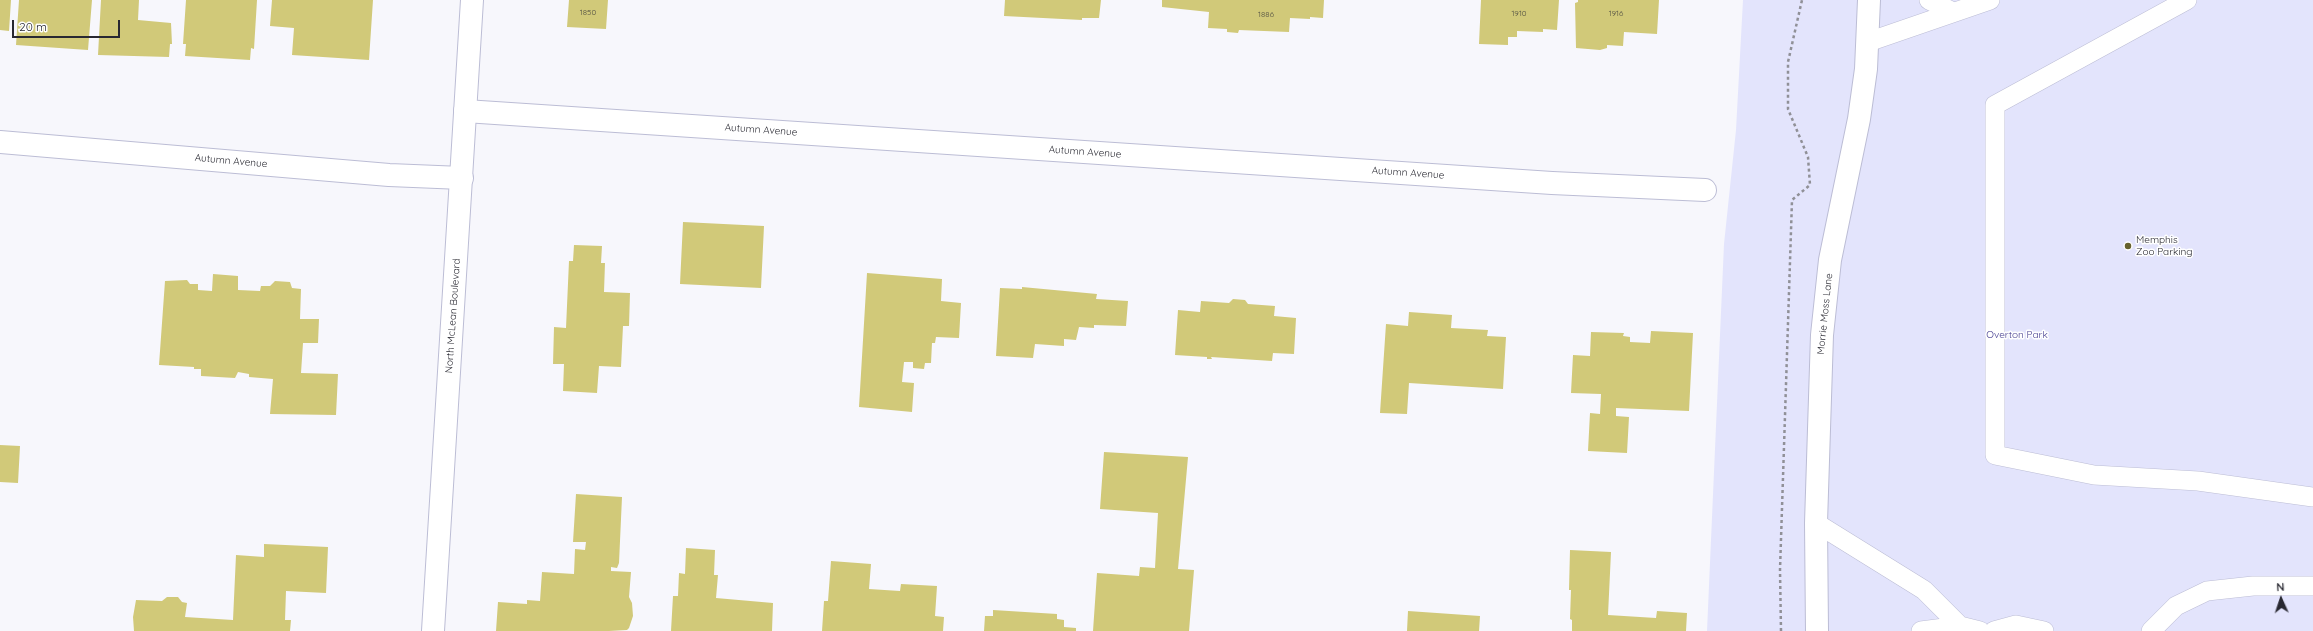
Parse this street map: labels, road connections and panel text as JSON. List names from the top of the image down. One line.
{"streets":{"street":["Autumn Avenue","Morrie Moss Lane","North McLean Boulevard"]},"crossings":[["Autumn Avenue","North McLean Boulevard"]],"parks":["Overton Park"],"places":["Memphis Zoo Parking"],"house_numbers":["1850","1910","1916","1886"],"scale_bar":"20 m","north":"top"}
